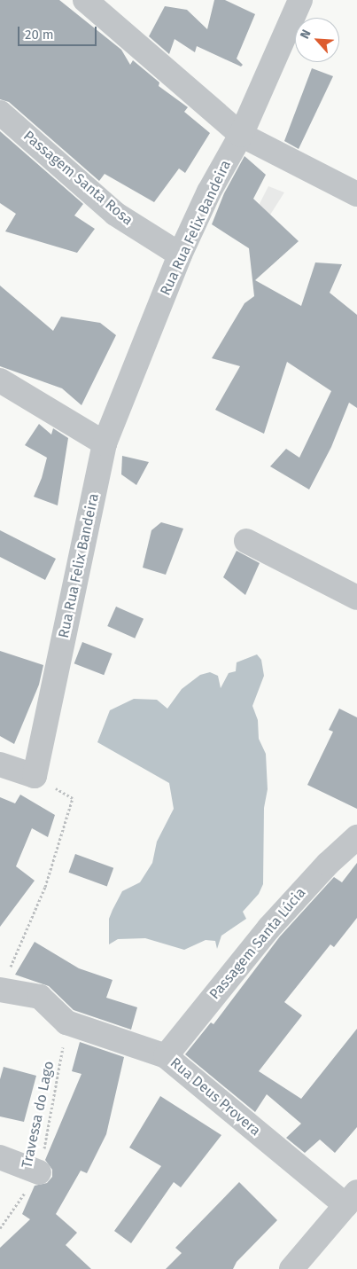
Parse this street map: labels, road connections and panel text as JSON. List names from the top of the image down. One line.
{"streets":{"street":["Passagem Santa Rosa","Rua Rua Felix Bandeira","Passagem Santa Lúcia","Rua Deus Provera"],"path":["Travessa do Lago"]},"crossings":[["Passagem Santa Rosa","Rua Rua Felix Bandeira"],["Passagem Santa Lúcia","Rua Deus Provera"],["Rua Deus Provera","Travessa do Lago"]],"scale_bar":"20 m","north":"top left"}
